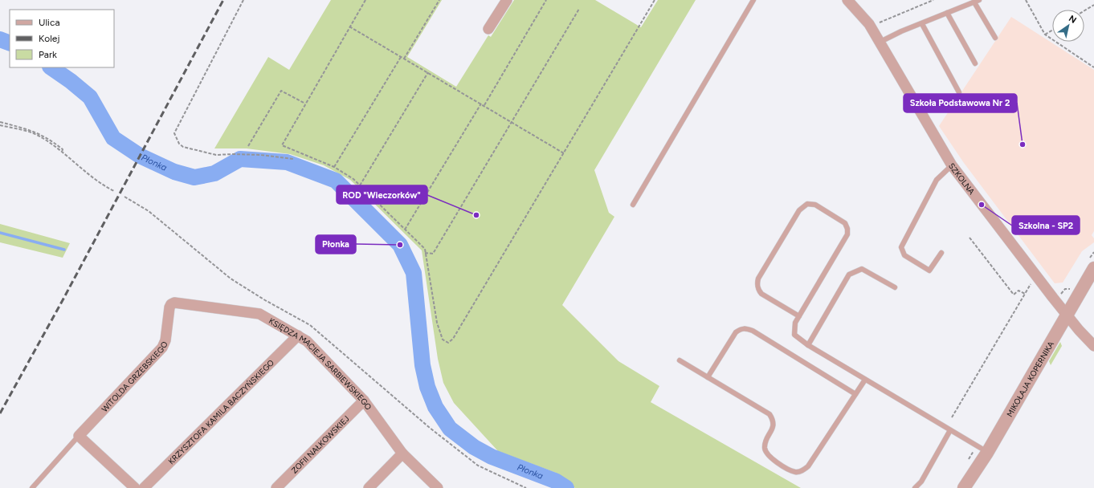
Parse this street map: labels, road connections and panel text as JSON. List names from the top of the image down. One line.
{"streets":{"street":["SZKOLNA","KSIĘDZA MACIEJA SARBIEWSKIEGO","WITOLDA GRZEBSKIEGO","MIKOŁAJA KOPERNIKA","KRZYSZTOFA KAMILA BACZYŃSKIEGO","ZOFII NAŁKOWSKIEJ"]},"crossings":[["SZKOLNA","MIKOŁAJA KOPERNIKA"],["KSIĘDZA MACIEJA SARBIEWSKIEGO","WITOLDA GRZEBSKIEGO"],["KSIĘDZA MACIEJA SARBIEWSKIEGO","KRZYSZTOFA KAMILA BACZYŃSKIEGO"],["KSIĘDZA MACIEJA SARBIEWSKIEGO","ZOFII NAŁKOWSKIEJ"]],"water":["Płonka"],"places":["Szkoła Podstawowa Nr 2","Szkolna - SP2","ROD \"Wieczorków\"","Płonka"],"legend":["Ulica","Kolej","Park"],"north":"top right"}
